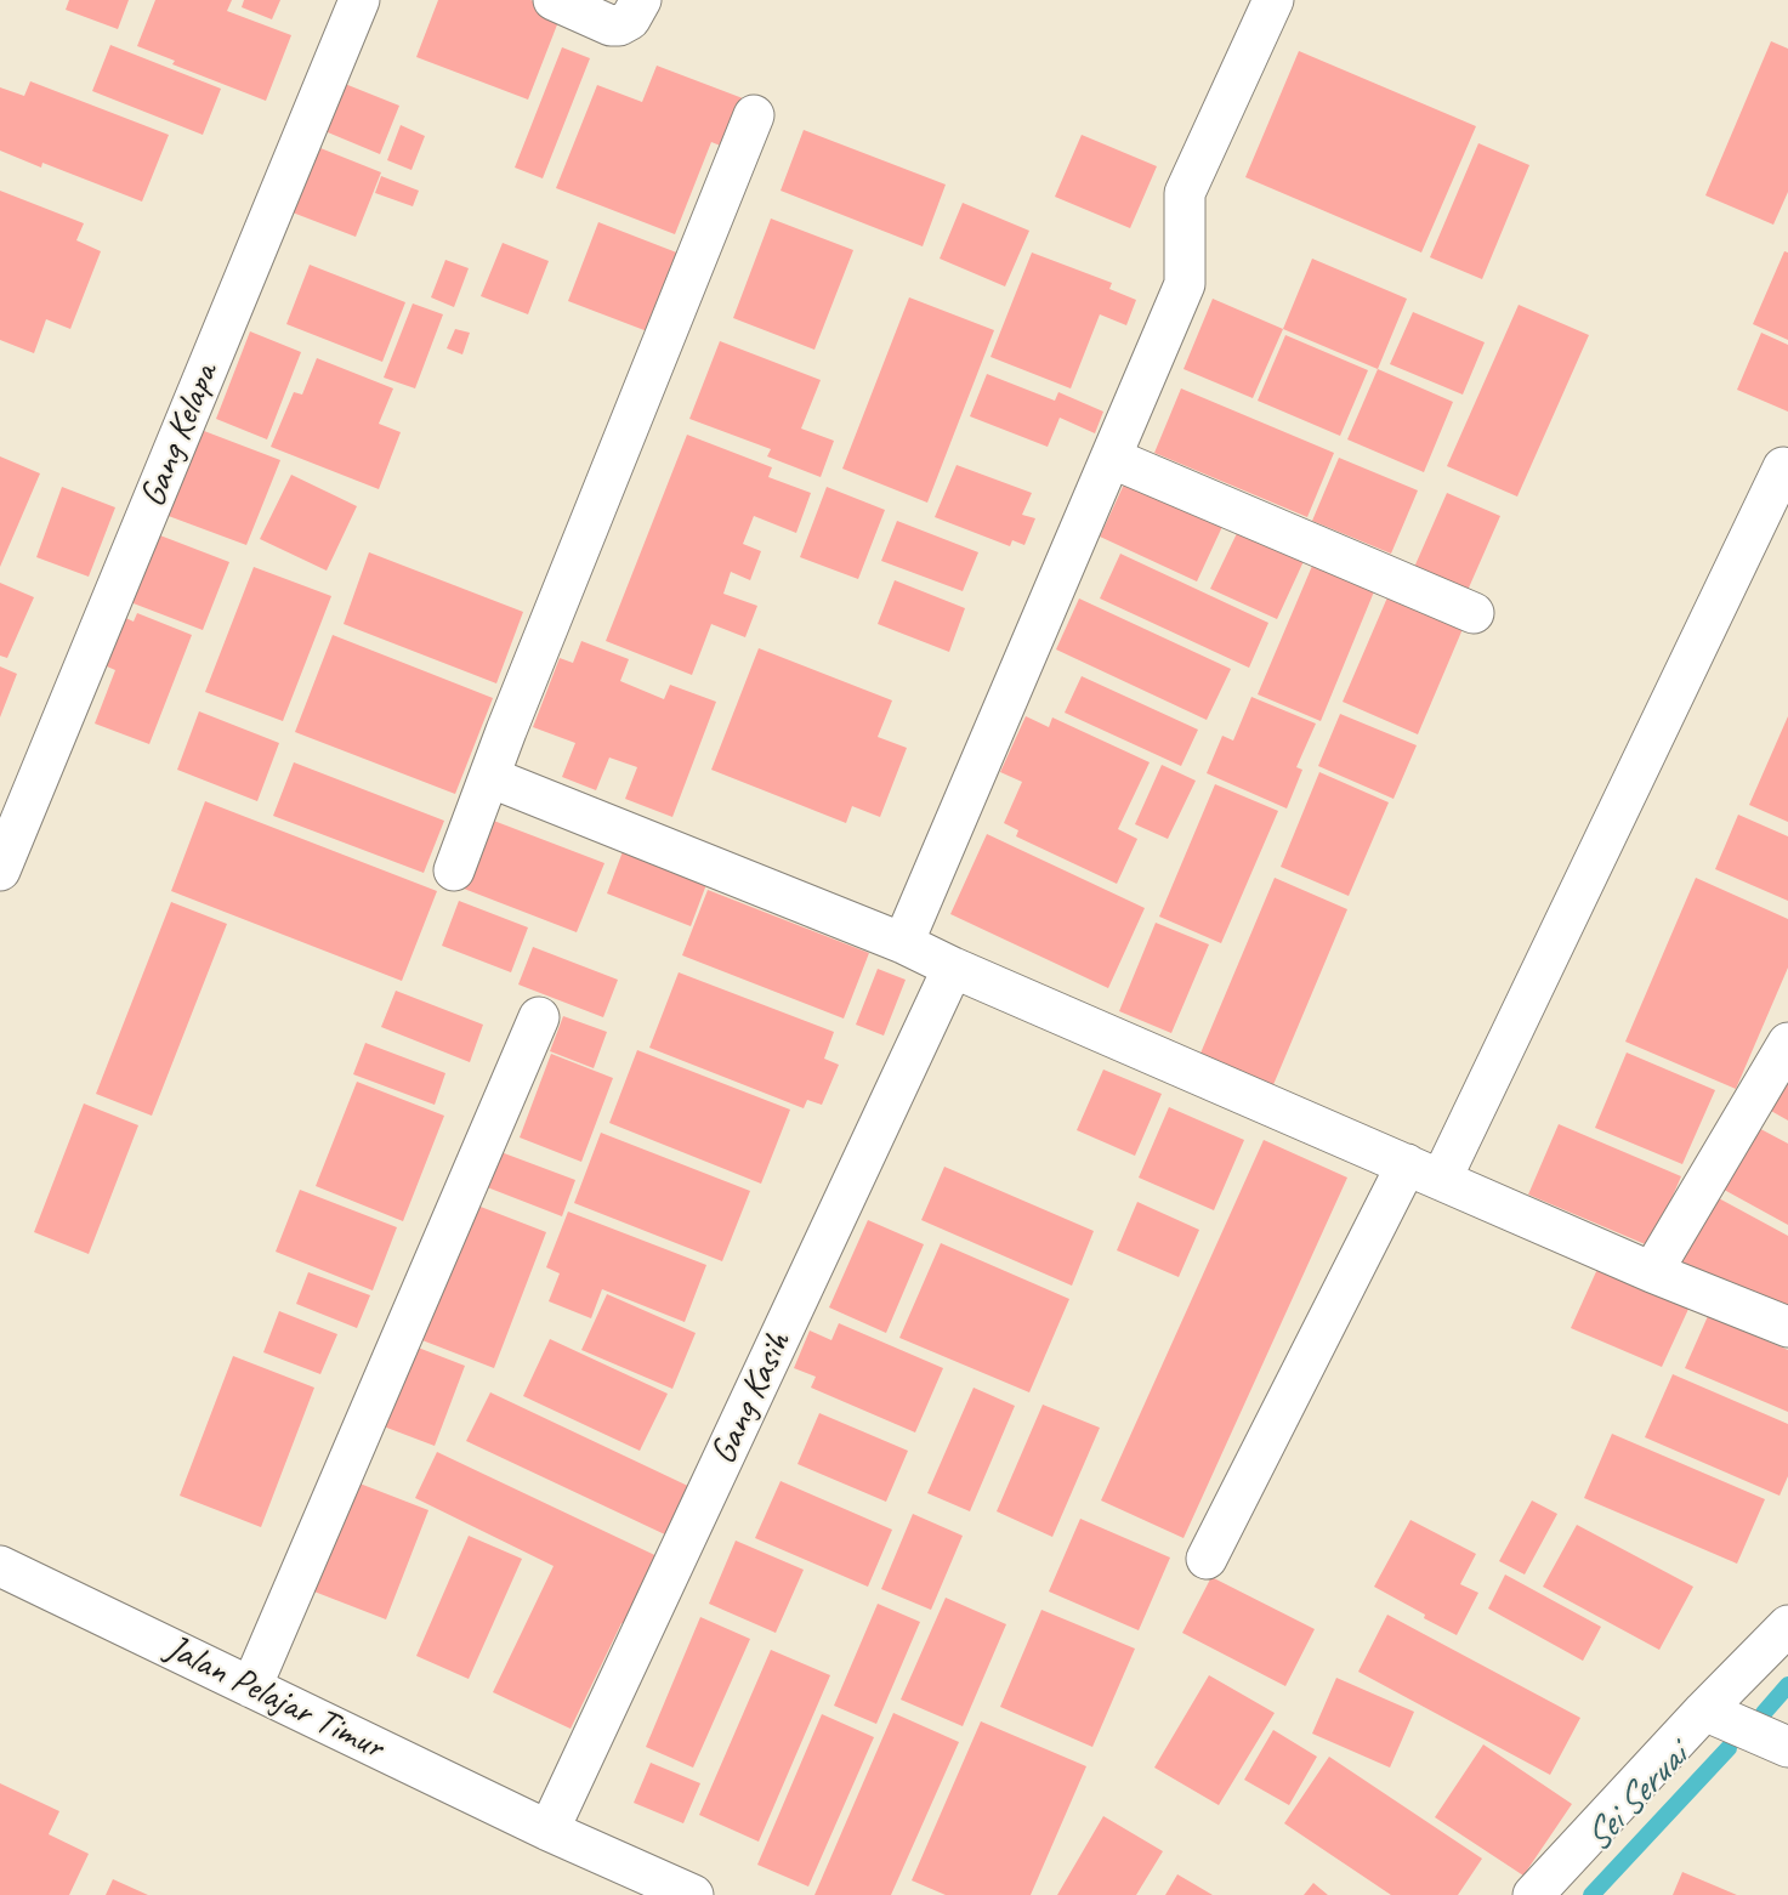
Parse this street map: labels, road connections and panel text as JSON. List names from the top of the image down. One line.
{"streets":{"street":["Gang Kelapa","Gang Kasih","Jalan Pelajar Timur"]},"crossings":[["Gang Kasih","Jalan Pelajar Timur"]],"water":["Sei Seruai"]}
